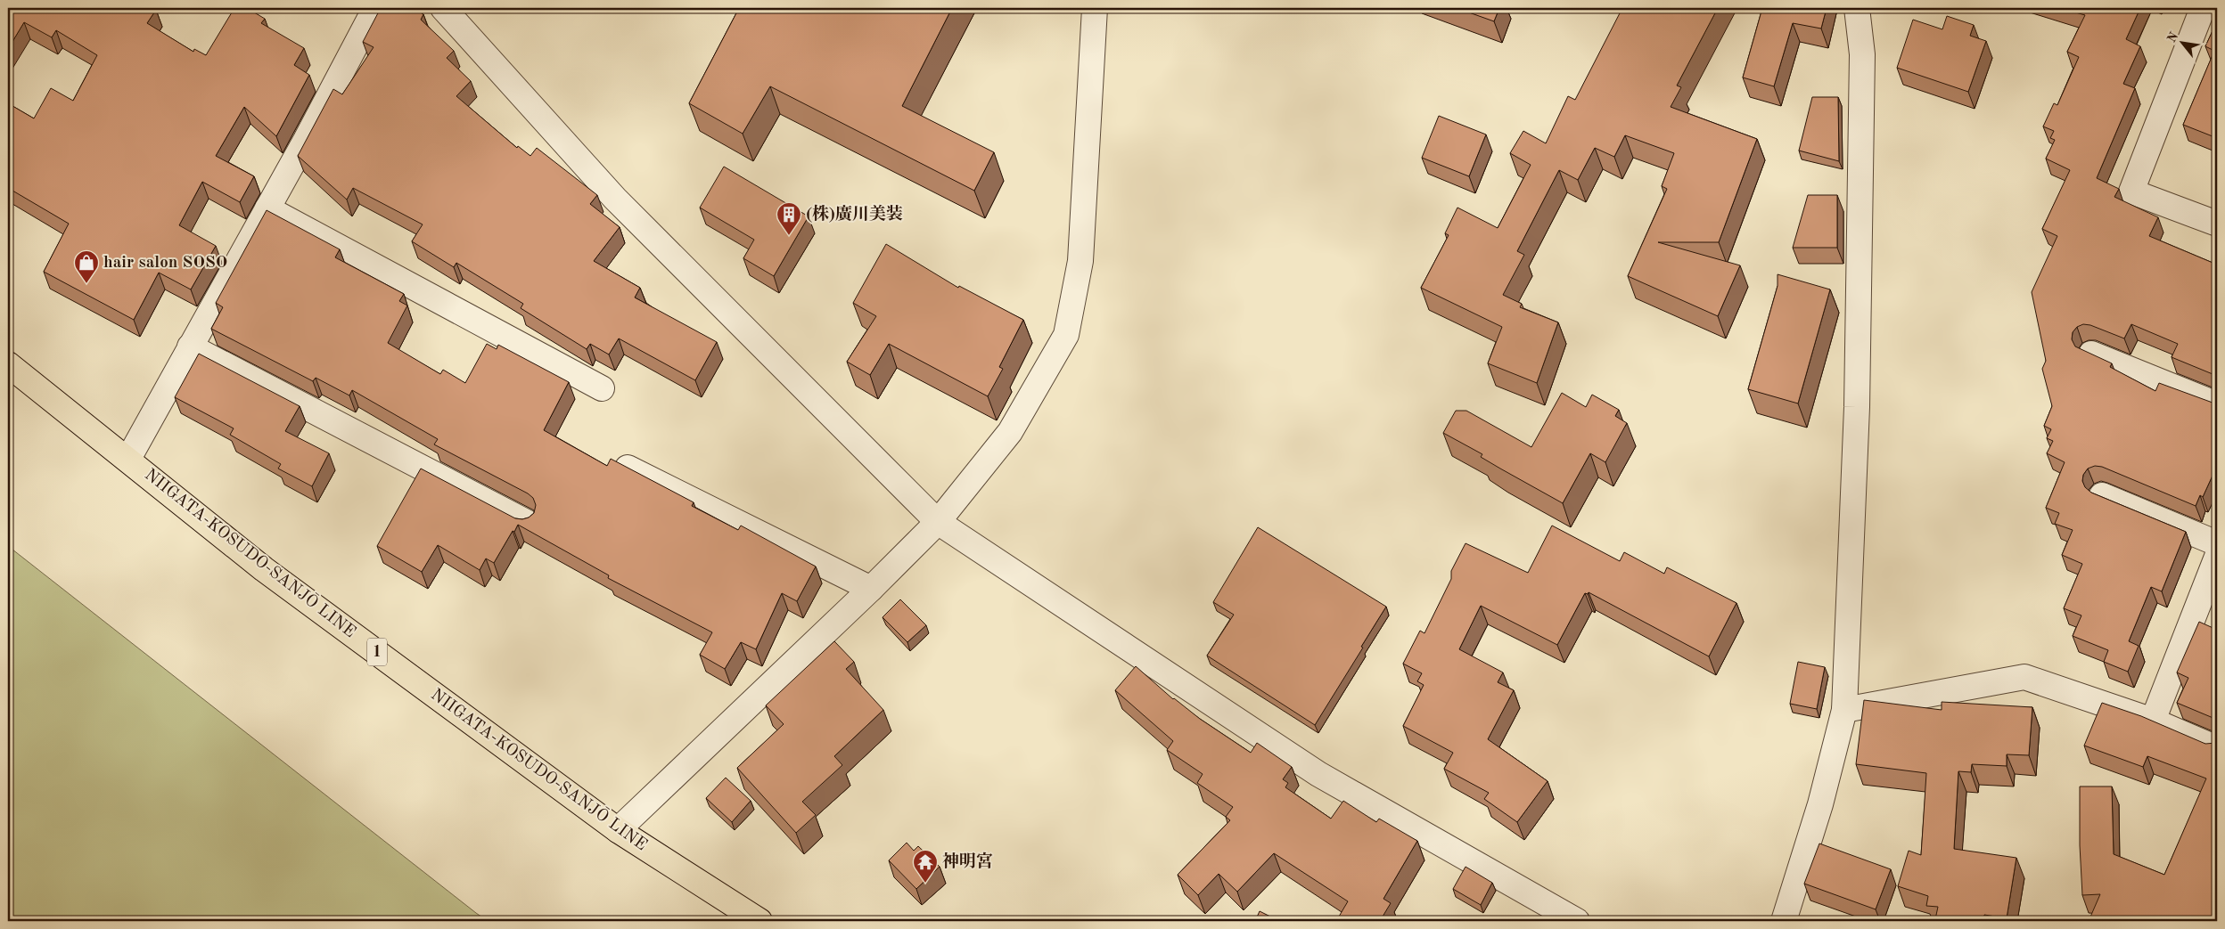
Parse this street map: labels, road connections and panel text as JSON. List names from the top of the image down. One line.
{"streets":{"main road":["NIIGATA-KOSUDO-SANJŌ LINE","1"]},"places":{"building":["(株)廣川美装"],"shop":["hair salon SOSO"],"temple":["神明宮"]},"north":"top left"}
